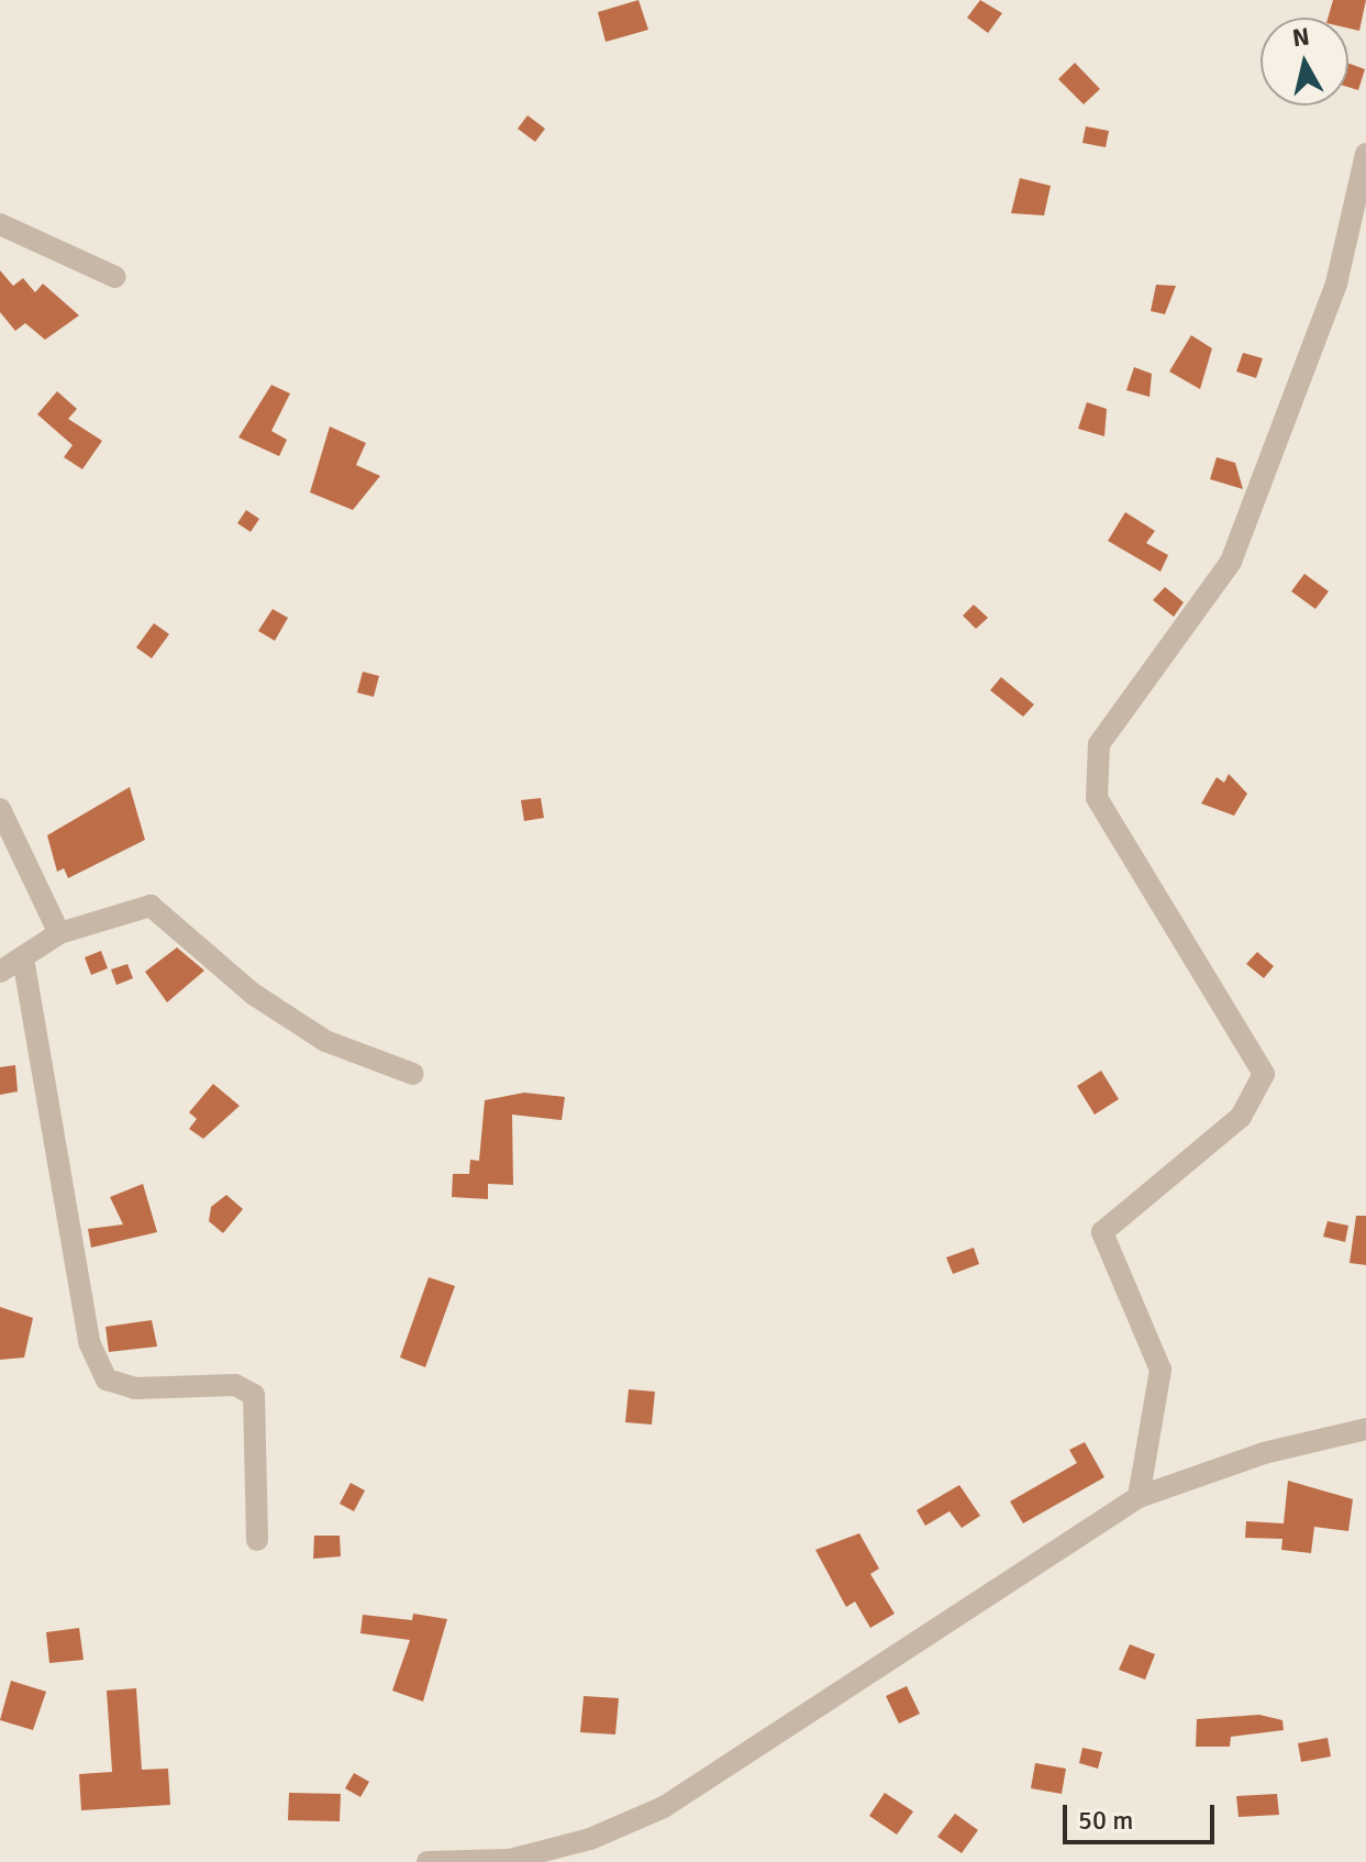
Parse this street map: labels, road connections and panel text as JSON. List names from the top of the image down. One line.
{"scale_bar":"50 m","north":"top"}
